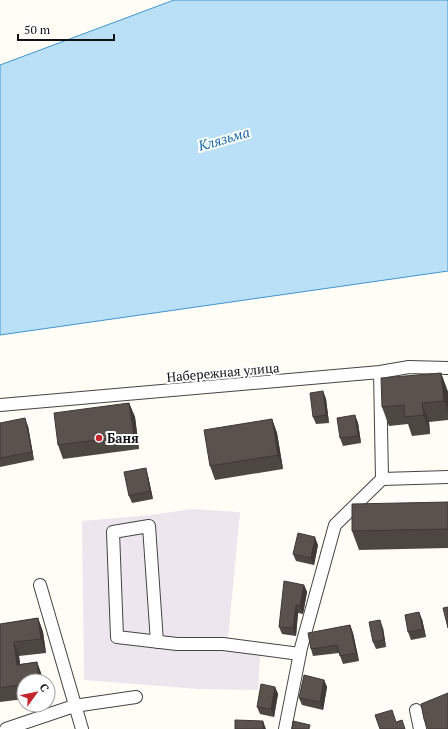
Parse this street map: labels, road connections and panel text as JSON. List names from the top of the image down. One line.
{"streets":{"street":["Набережная улица"]},"water":["Клязьма"],"places":["Баня"],"scale_bar":"50 m","north":"top right"}
